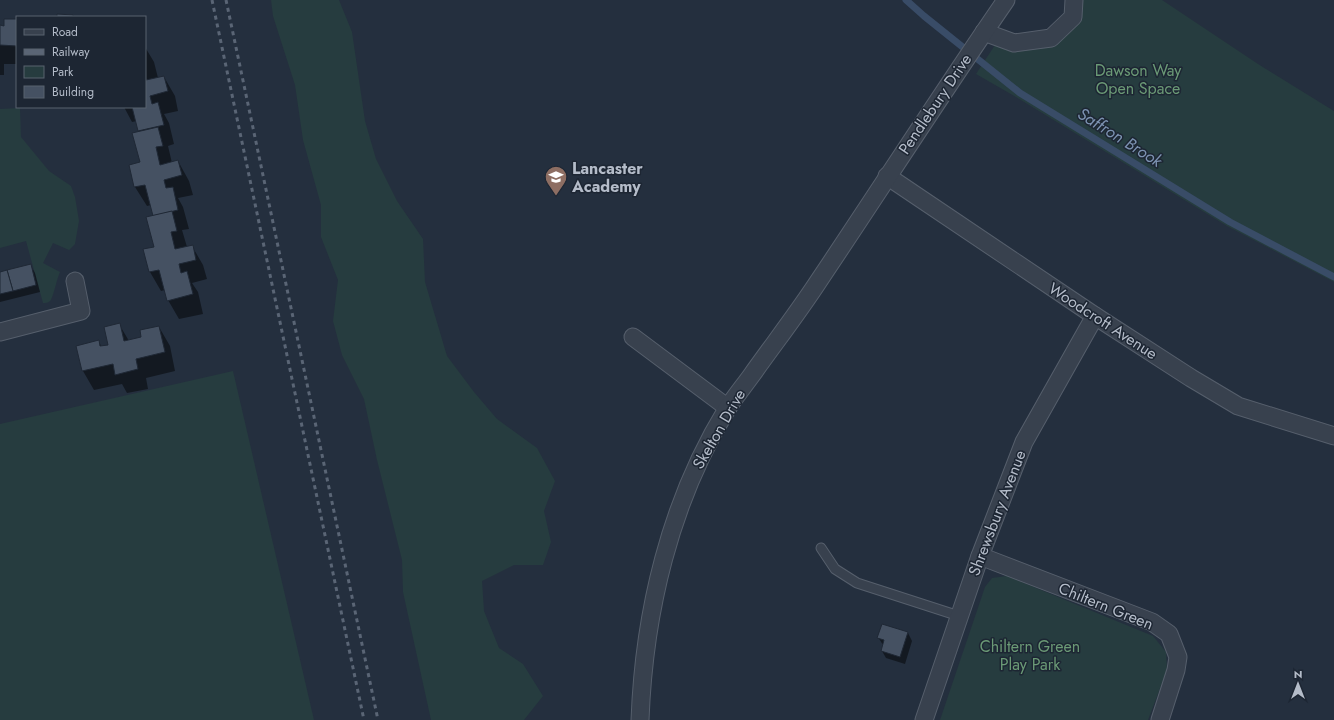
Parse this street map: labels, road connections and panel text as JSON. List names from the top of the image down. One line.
{"streets":{"street":["Pendlebury Drive","Woodcroft Avenue","Skelton Drive","Shrewsbury Avenue","Chiltern Green"]},"crossings":[["Pendlebury Drive","Woodcroft Avenue"],["Pendlebury Drive","Skelton Drive"],["Woodcroft Avenue","Skelton Drive"],["Woodcroft Avenue","Shrewsbury Avenue"],["Shrewsbury Avenue","Chiltern Green"]],"water":["Saffron Brook"],"parks":["Dawson Way Open Space","Chiltern Green Play Park"],"places":{"school or university":["Lancaster Academy"]},"legend":["Road","Railway","Park","Building"],"north":"top"}
